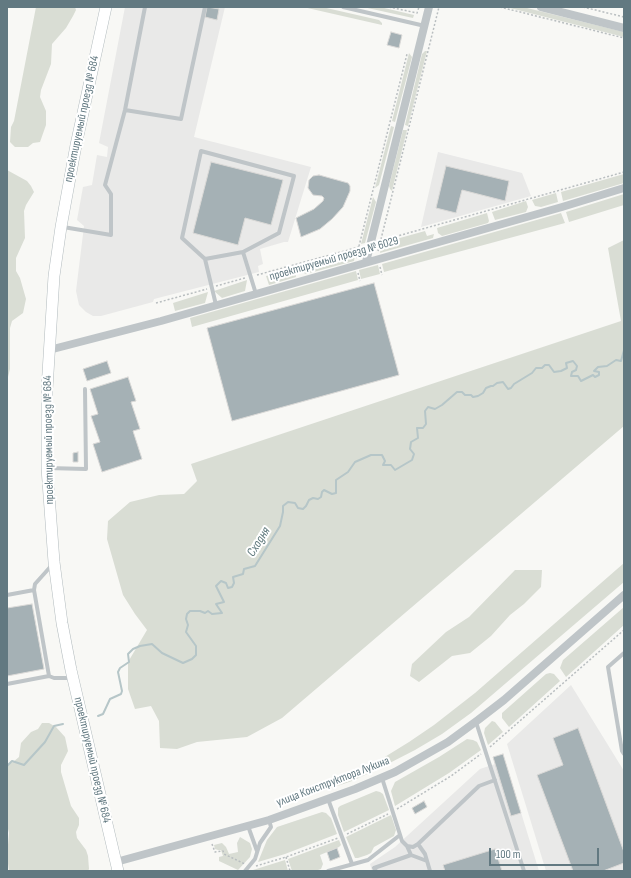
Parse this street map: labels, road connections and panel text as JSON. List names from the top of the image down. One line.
{"streets":{"street":["проектируемый проезд № 684","проектируемый проезд № 6029","улица Конструктора Лукина"]},"crossings":[["проектируемый проезд № 684","проектируемый проезд № 6029"],["проектируемый проезд № 684","улица Конструктора Лукина"]],"water":["Сходня"],"scale_bar":"100 m"}
